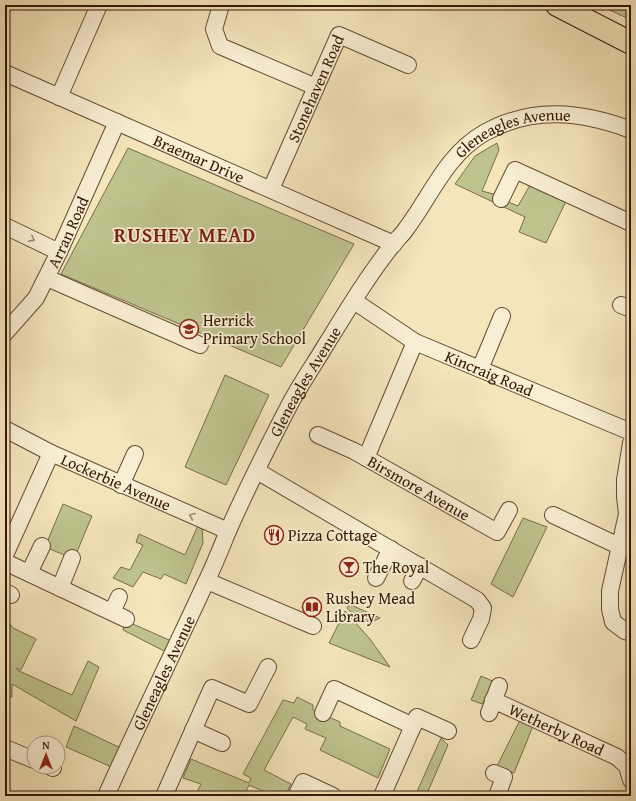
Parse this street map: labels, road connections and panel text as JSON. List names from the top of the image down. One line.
{"streets":{"street":["Stonehaven Road","Gleneagles Avenue","Braemar Drive","Arran Road","Kincraig Road","Lockerbie Avenue","Birsmore Avenue","Wetherby Road"]},"crossings":[["Stonehaven Road","Braemar Drive"],["Gleneagles Avenue","Braemar Drive"],["Gleneagles Avenue","Kincraig Road"],["Gleneagles Avenue","Lockerbie Avenue"],["Braemar Drive","Arran Road"]],"one_way":["Lockerbie Avenue"],"districts":["RUSHEY MEAD"],"places":{"school or university":["Herrick Primary School"],"restaurant":["Pizza Cottage"],"bar":["The Royal"],"library":["Rushey Mead Library"]},"north":"top"}
